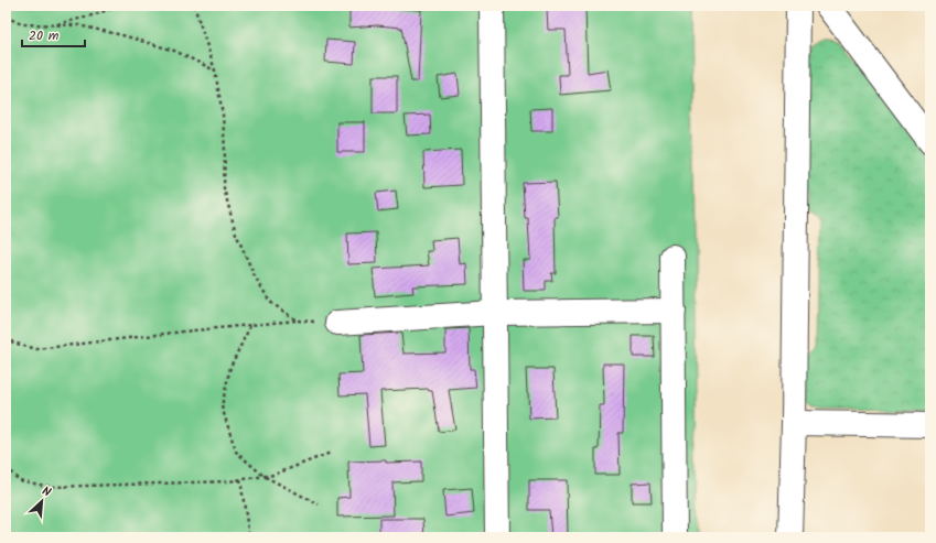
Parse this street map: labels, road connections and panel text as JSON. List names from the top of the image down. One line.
{"scale_bar":"20 m","north":"top right"}
